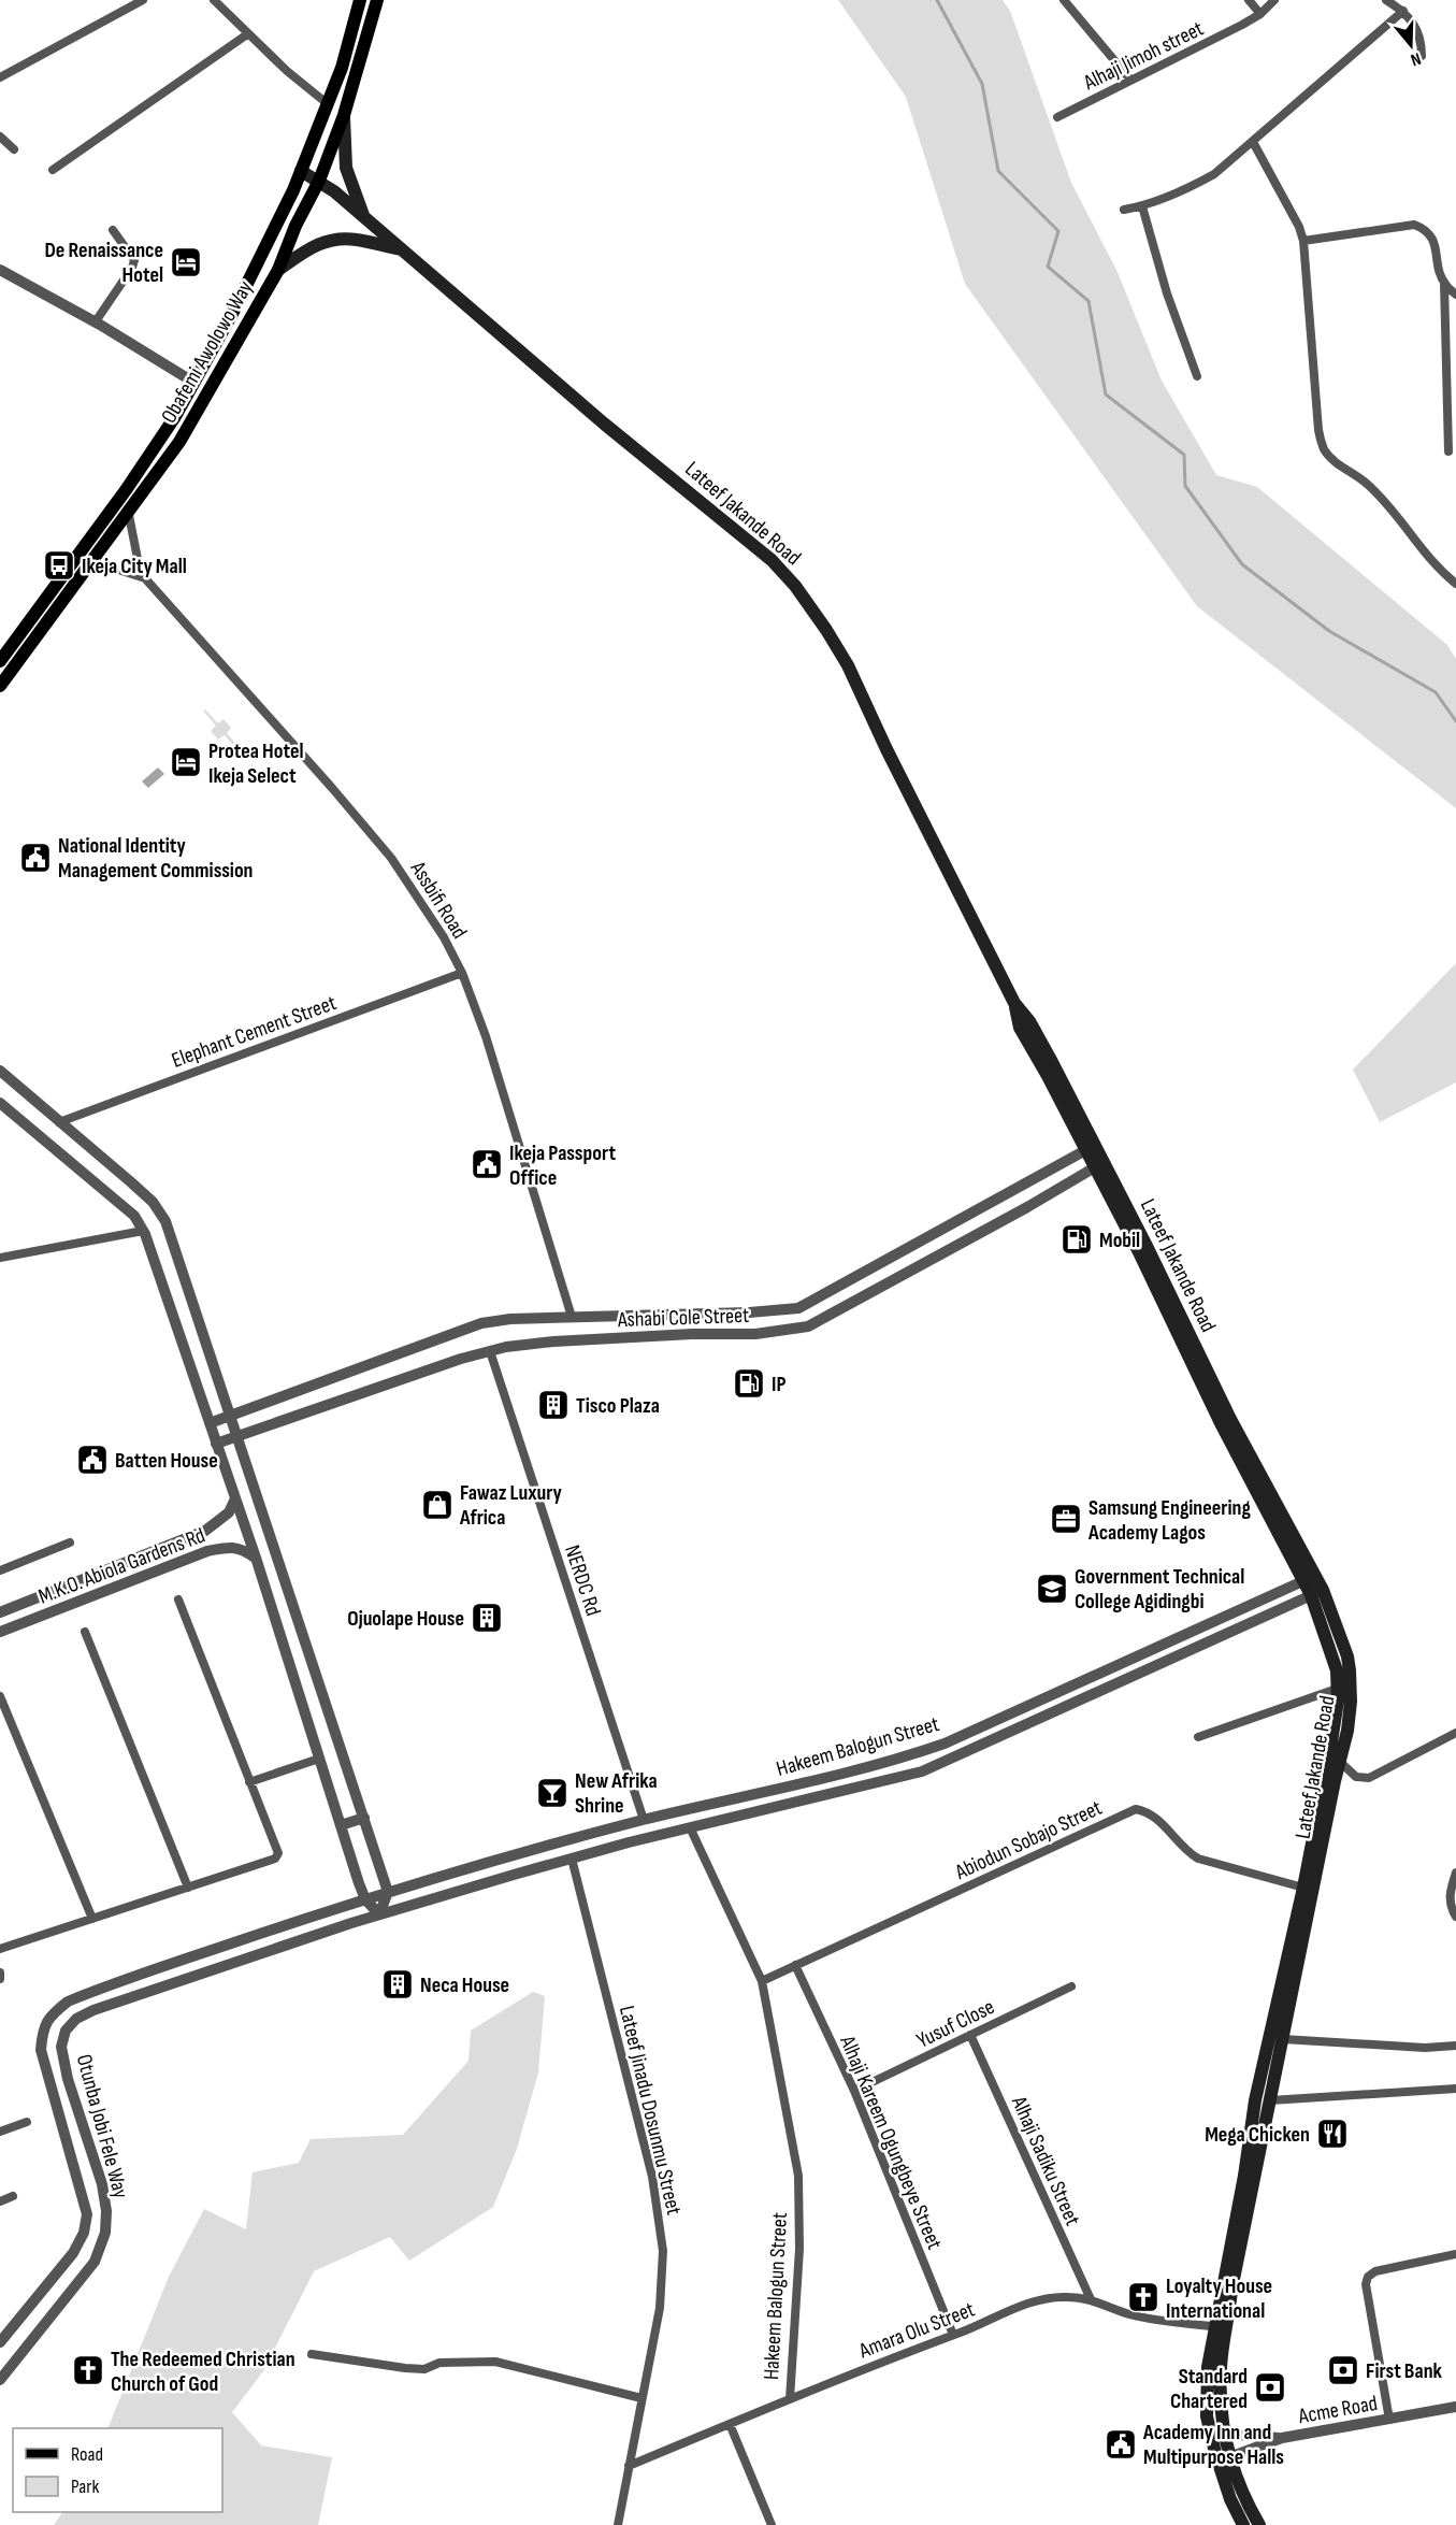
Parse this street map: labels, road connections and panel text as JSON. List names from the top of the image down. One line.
{"streets":{"main road":["Obafemi Awolowo Way","Lateef Jakande Road"],"street":["Alhaji Jimoh street","Assbifi Road","Elephant Cement Street","Ashabi Cole Street","M.K.O. Abiola Gardens Rd","NERDC Rd","Hakeem Balogun Street","Abiodun Sobajo Street","Yusuf Close","Lateef Jinadu Dosunmu Street","Otunba Jobi Fele Way","Alhaji Kareem Ogungbeye Street","Alhaji Sadiku Street","Amara Olu Street","Acme Road"]},"crossings":[["Obafemi Awolowo Way","Lateef Jakande Road"],["Lateef Jakande Road","Ashabi Cole Street"],["Lateef Jakande Road","Hakeem Balogun Street"],["Lateef Jakande Road","Abiodun Sobajo Street"],["Lateef Jakande Road","Amara Olu Street"],["Lateef Jakande Road","Acme Road"],["Assbifi Road","Elephant Cement Street"],["Assbifi Road","Ashabi Cole Street"],["Ashabi Cole Street","NERDC Rd"],["NERDC Rd","Hakeem Balogun Street"],["Hakeem Balogun Street","Abiodun Sobajo Street"],["Hakeem Balogun Street","Lateef Jinadu Dosunmu Street"],["Hakeem Balogun Street","Otunba Jobi Fele Way"],["Hakeem Balogun Street","Amara Olu Street"],["Abiodun Sobajo Street","Alhaji Kareem Ogungbeye Street"],["Yusuf Close","Alhaji Kareem Ogungbeye Street"],["Yusuf Close","Alhaji Sadiku Street"],["Lateef Jinadu Dosunmu Street","Amara Olu Street"],["Alhaji Kareem Ogungbeye Street","Amara Olu Street"],["Alhaji Sadiku Street","Amara Olu Street"]],"places":{"hotel":["De Renaissance Hotel","Protea Hotel Ikeja Select"],"bus stop":["Ikeja City Mall"],"public building":["National Identity Management Commission","Ikeja Passport Office","Batten House","Academy Inn and Multipurpose Halls"],"fuel station":["Mobil","IP"],"building":["Tisco Plaza","Ojuolape House","Neca House"],"shop":["Fawaz Luxury Africa"],"office":["Samsung Engineering Academy Lagos"],"school or university":["Government Technical College Agidingbi"],"bar":["New Afrika Shrine"],"restaurant":["Mega Chicken"],"church":["Loyalty House International","The Redeemed Christian Church of God"],"bank":["First Bank","Standard Chartered"]},"legend":["Road","Park"],"north":"bottom"}
